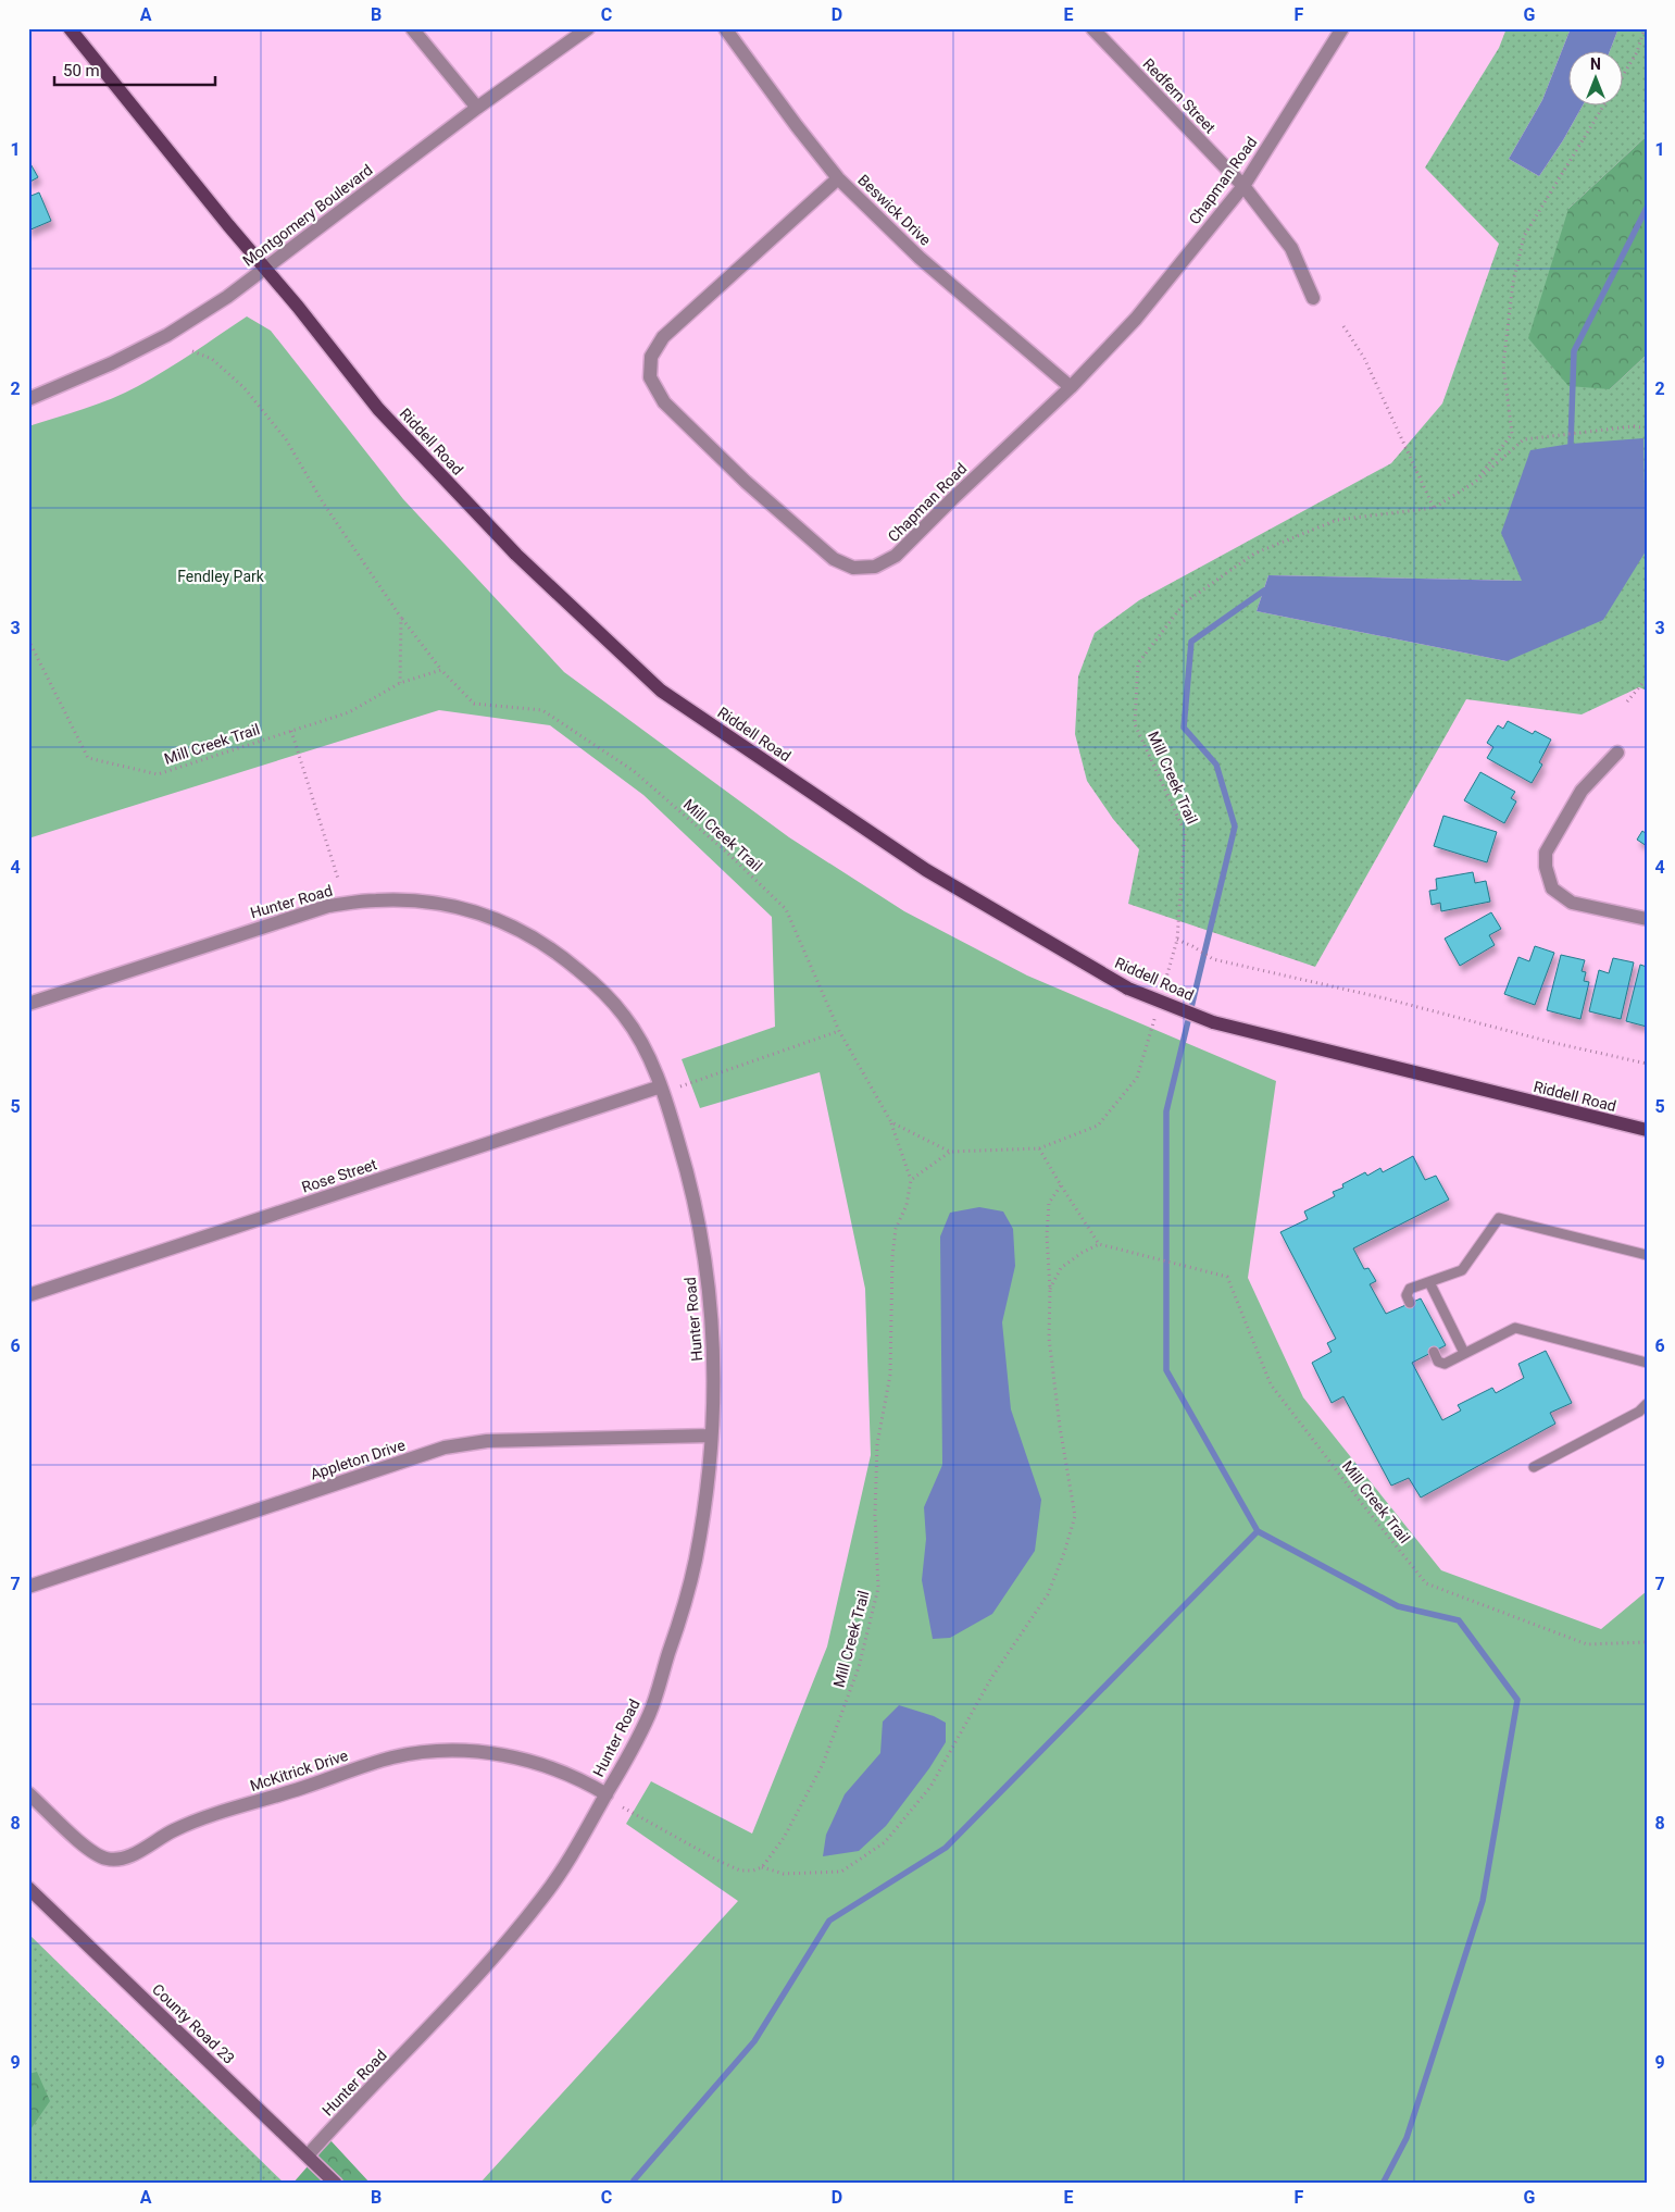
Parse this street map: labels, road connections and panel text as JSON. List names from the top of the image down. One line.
{"streets":{"main road":["Riddell Road","County Road 23"],"street":["Redfern Street","Chapman Road","Beswick Drive","Montgomery Boulevard","Hunter Road","Rose Street","Appleton Drive","McKitrick Drive"],"path":["Mill Creek Trail"]},"crossings":[["Redfern Street","Chapman Road"],["Chapman Road","Beswick Drive"],["Montgomery Boulevard","Riddell Road"],["Hunter Road","Rose Street"],["Hunter Road","Appleton Drive"],["Hunter Road","McKitrick Drive"],["Hunter Road","County Road 23"]],"parks":["Fendley Park"],"scale_bar":"50 m","north":"top","grid":{"columns":["A","B","C","D","E","F","G"],"rows":["1","2","3","4","5","6","7","8","9"]}}
